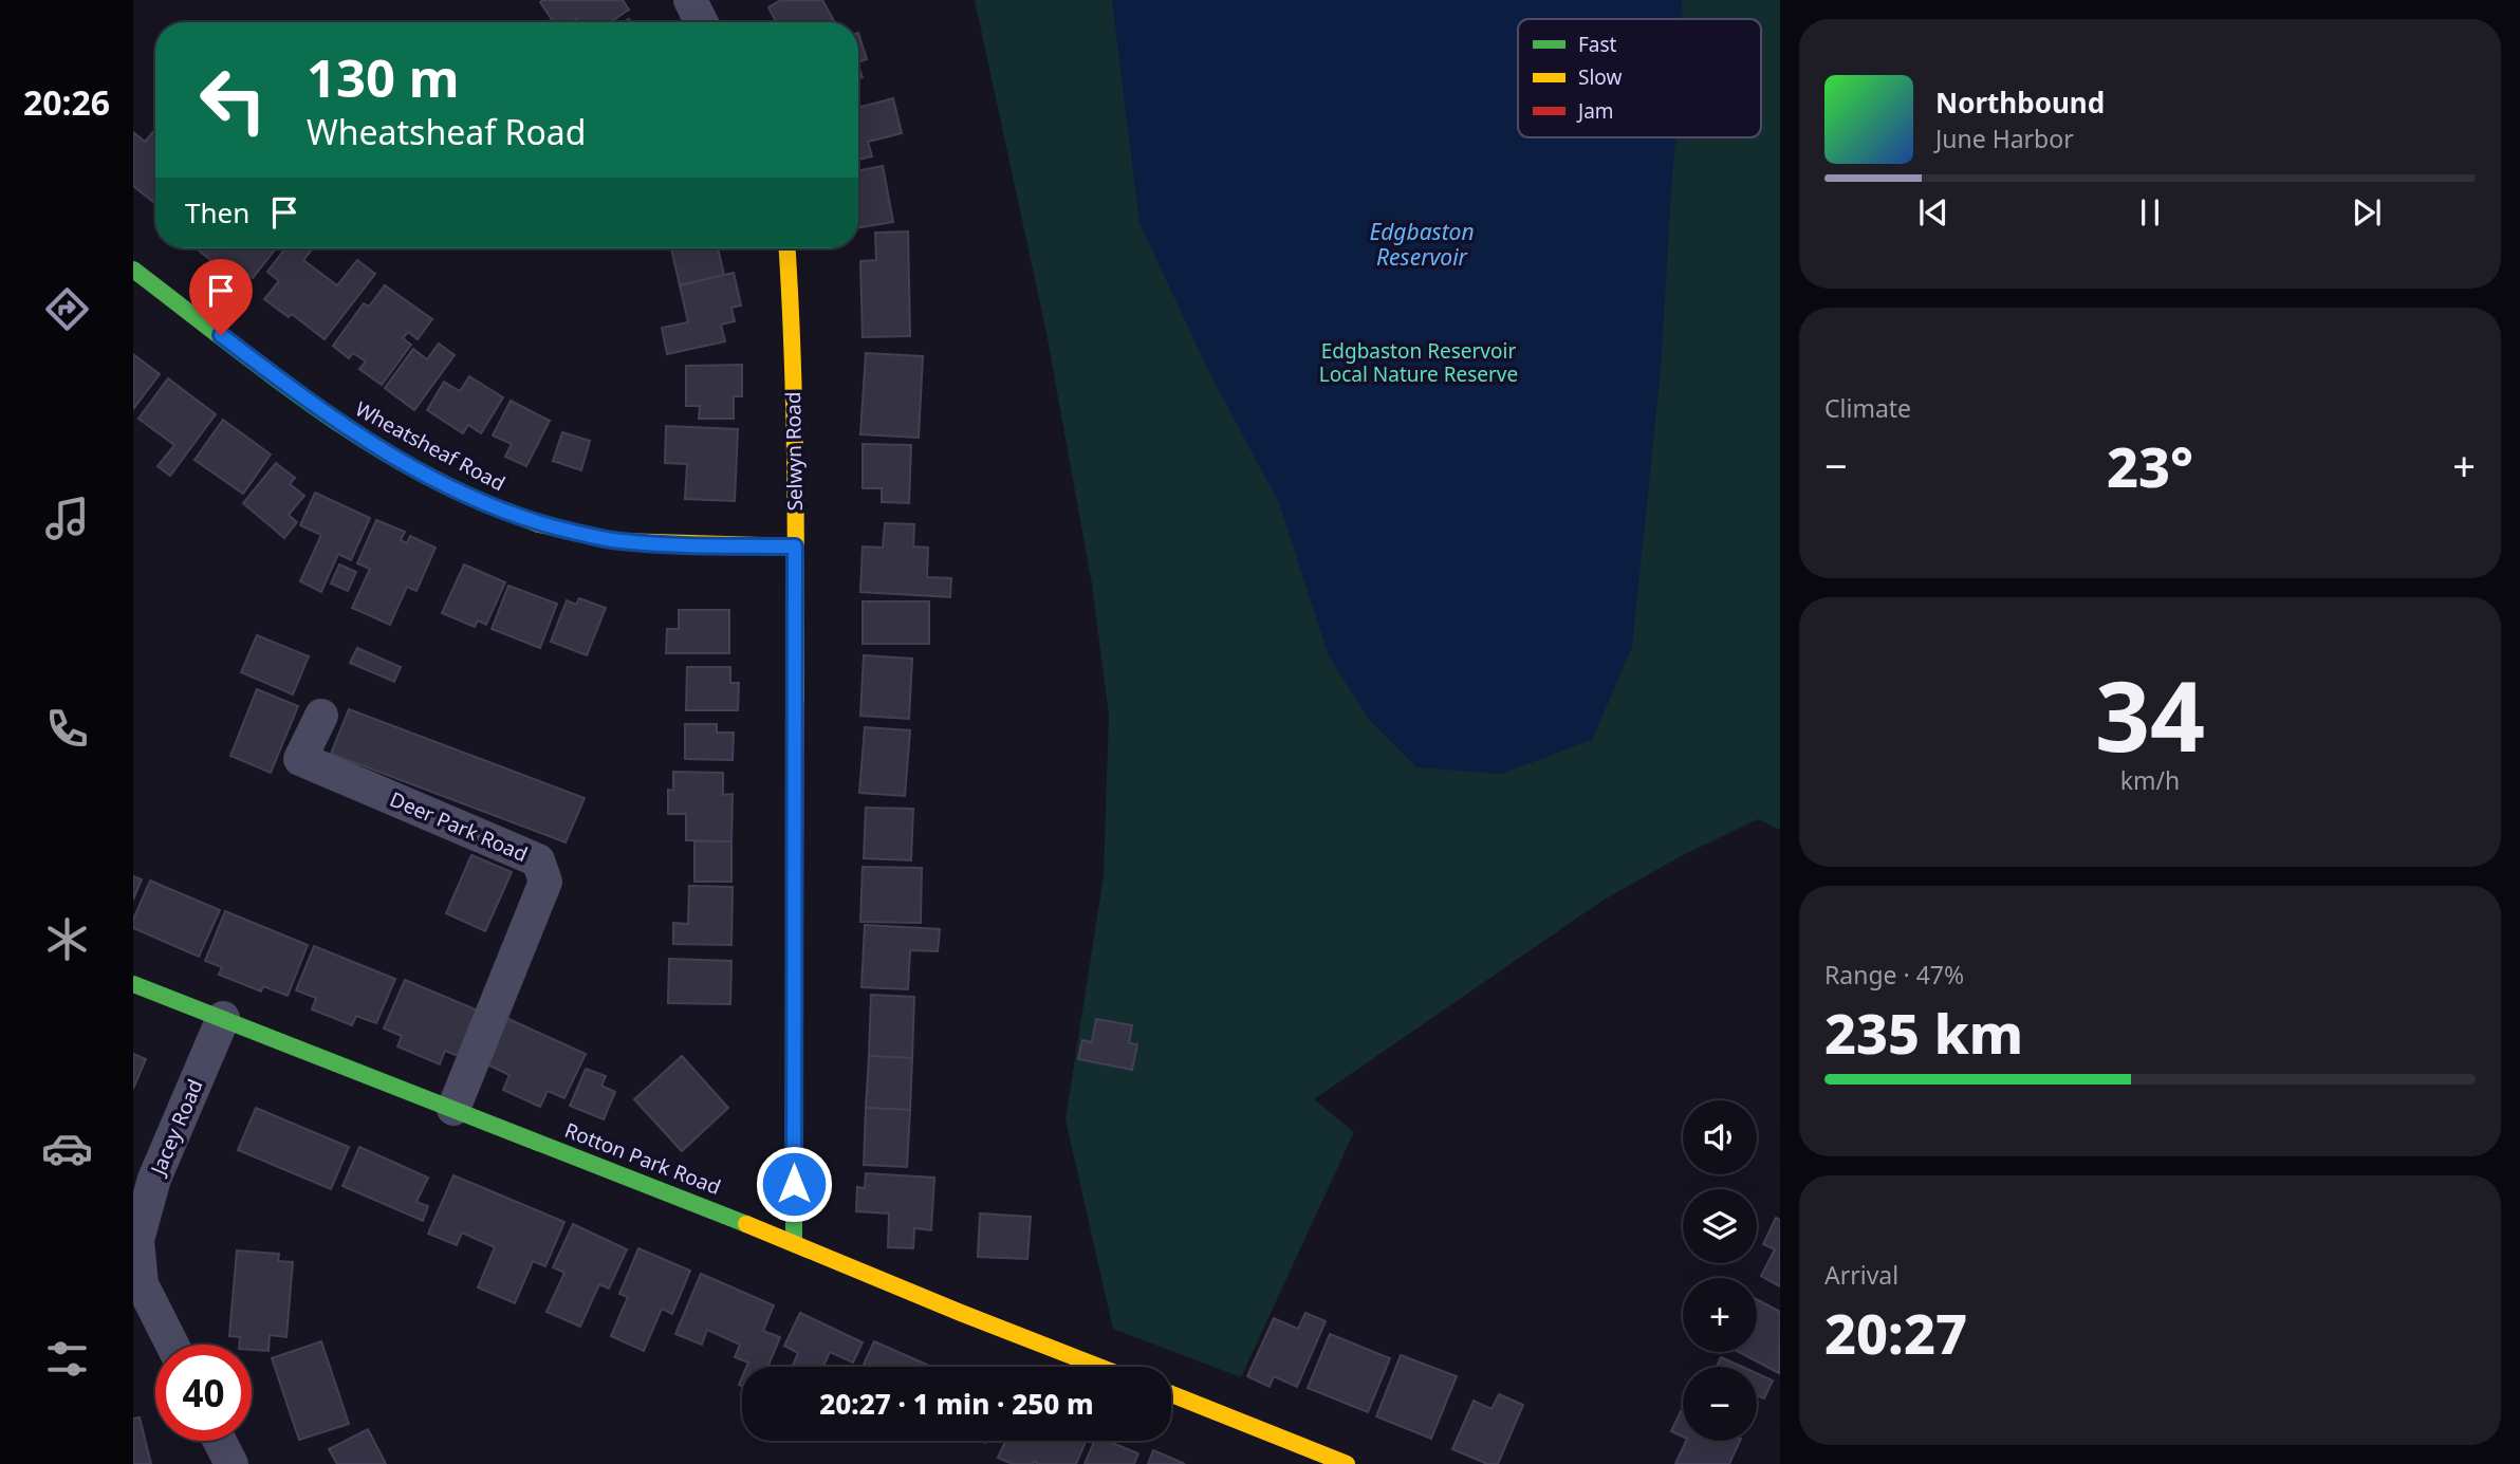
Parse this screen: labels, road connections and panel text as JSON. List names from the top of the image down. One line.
{"streets":{"street":["Wheatsheaf Road","Selwyn Road","Deer Park Road","Jacey Road","Rotton Park Road"]},"crossings":[["Wheatsheaf Road","Selwyn Road"],["Selwyn Road","Rotton Park Road"],["Deer Park Road","Rotton Park Road"],["Jacey Road","Rotton Park Road"]],"water":["Edgbaston Reservoir"],"parks":["Edgbaston Reservoir Local Nature Reserve"],"legend":["Fast","Slow","Jam"],"page":{"tabs":"20:26","turn":["130 m","Wheatsheaf Road"],"song":["Northbound","June Harbor"],"then":"Then","tile":["Climate",["34","km/h"],["Range · 47%","235 km"],["Arrival","20:27"]],"heat":["−","23°","+"],"map_buttons":["+","−"],"limit":"40","trip":"20:27 · 1 min · 250 m"}}
